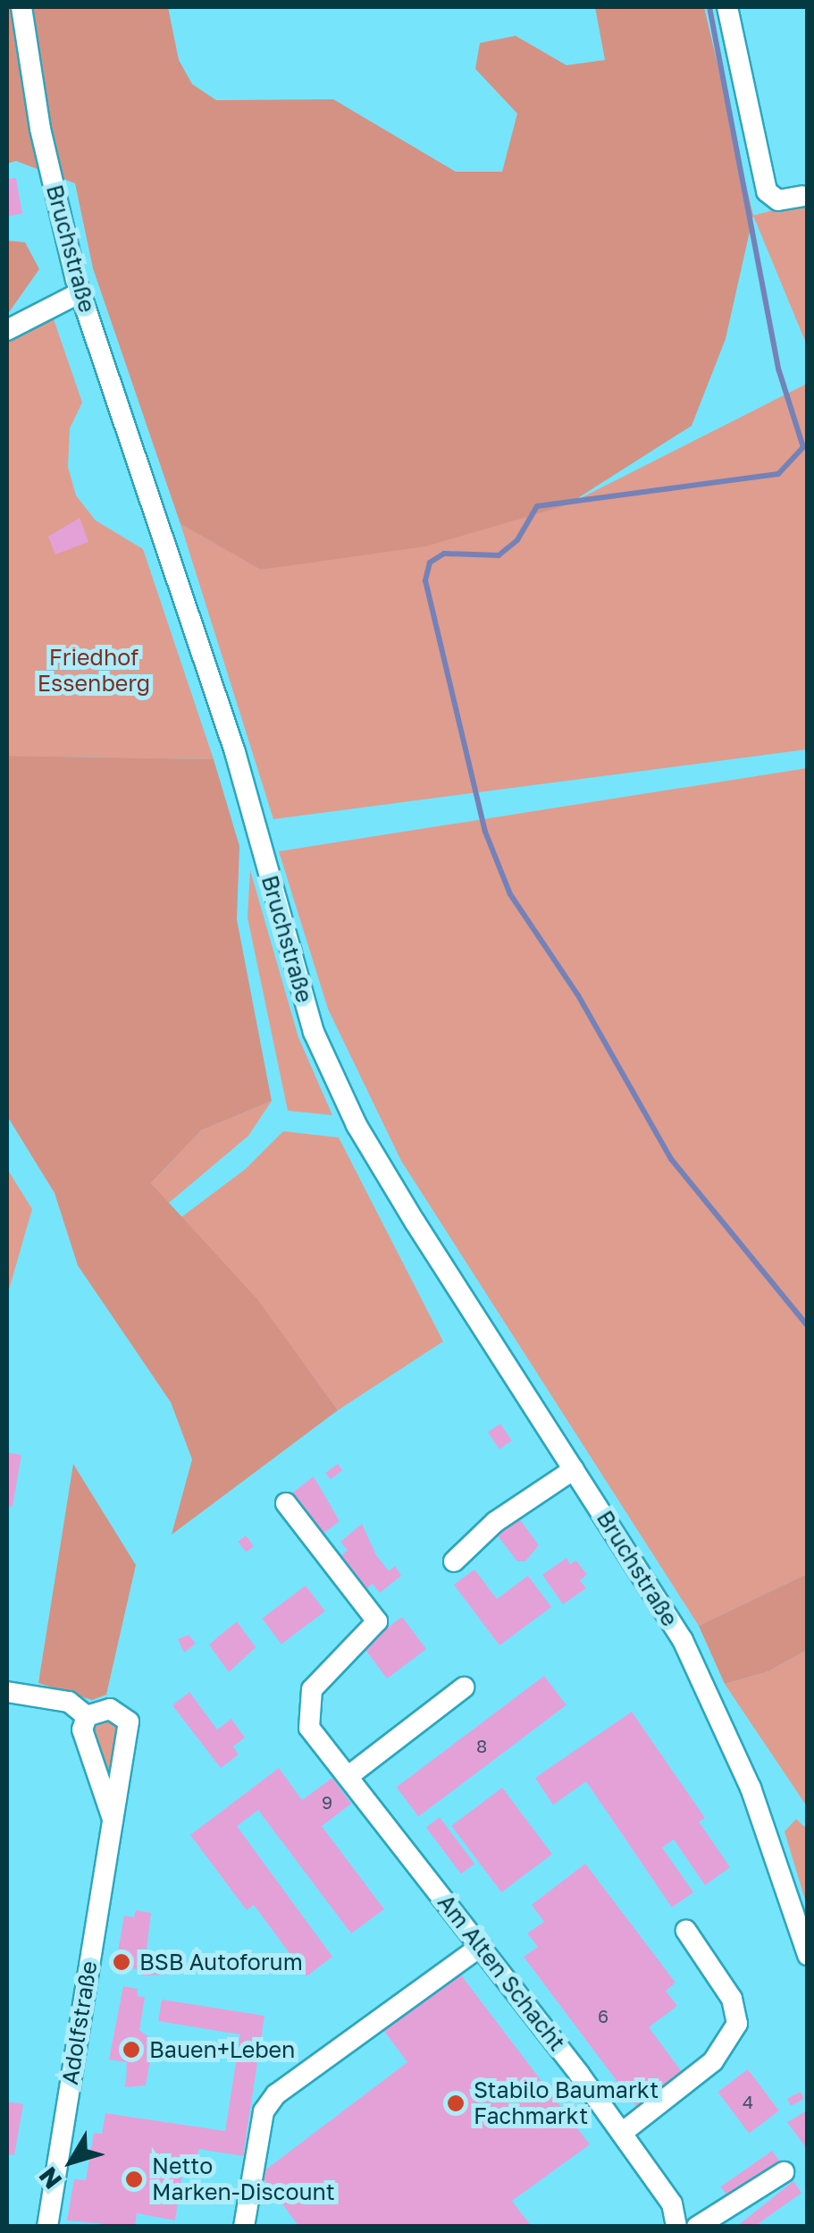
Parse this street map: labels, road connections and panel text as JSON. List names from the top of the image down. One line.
{"streets":{"street":["Bruchstraße","Am Alten Schacht","Adolfstraße"]},"parks":["Friedhof Essenberg"],"places":["BSB Autoforum","Bauen+Leben","Stabilo Baumarkt Fachmarkt","Netto Marken-Discount"],"house_numbers":["8","9","6","4"],"north":"bottom left"}
